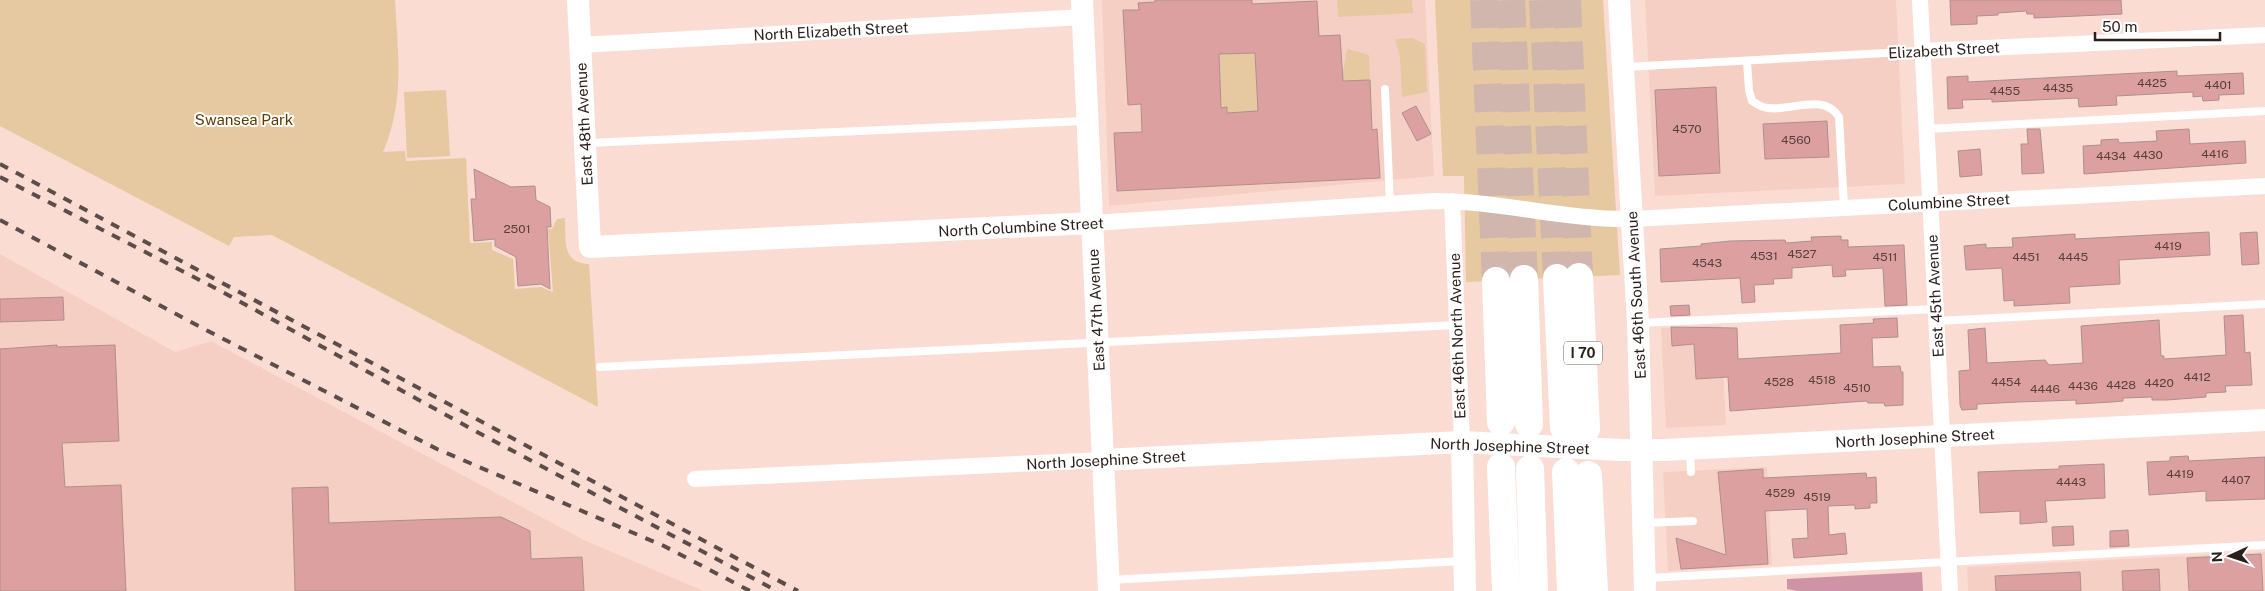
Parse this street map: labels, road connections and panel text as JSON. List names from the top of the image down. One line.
{"streets":{"highway":["I 70"],"street":["North Elizabeth Street","Elizabeth Street","East 48th Avenue","Columbine Street","North Columbine Street","East 46th South Avenue","East 45th Avenue","East 47th Avenue","East 46th North Avenue","North Josephine Street"]},"crossings":[["North Elizabeth Street","East 48th Avenue"],["North Elizabeth Street","East 47th Avenue"],["Elizabeth Street","East 46th South Avenue"],["Elizabeth Street","East 45th Avenue"],["East 48th Avenue","North Columbine Street"],["Columbine Street","North Columbine Street"],["Columbine Street","East 46th South Avenue"],["Columbine Street","East 45th Avenue"],["North Columbine Street","East 46th South Avenue"],["North Columbine Street","East 47th Avenue"],["North Columbine Street","East 46th North Avenue"],["East 46th South Avenue","North Josephine Street"],["East 45th Avenue","North Josephine Street"],["East 47th Avenue","North Josephine Street"],["East 46th North Avenue","North Josephine Street"]],"parks":["Swansea Park"],"house_numbers":["4425","4401","4435","4455","4570","4560","4416","4430","4434","2501","4419","4527","4531","4511","4451","4445","4543","4412","4518","4528","4454","4420","4428","4436","4510","4446","4419","4407","4443","4529","4519"],"scale_bar":"50 m","north":"left"}
